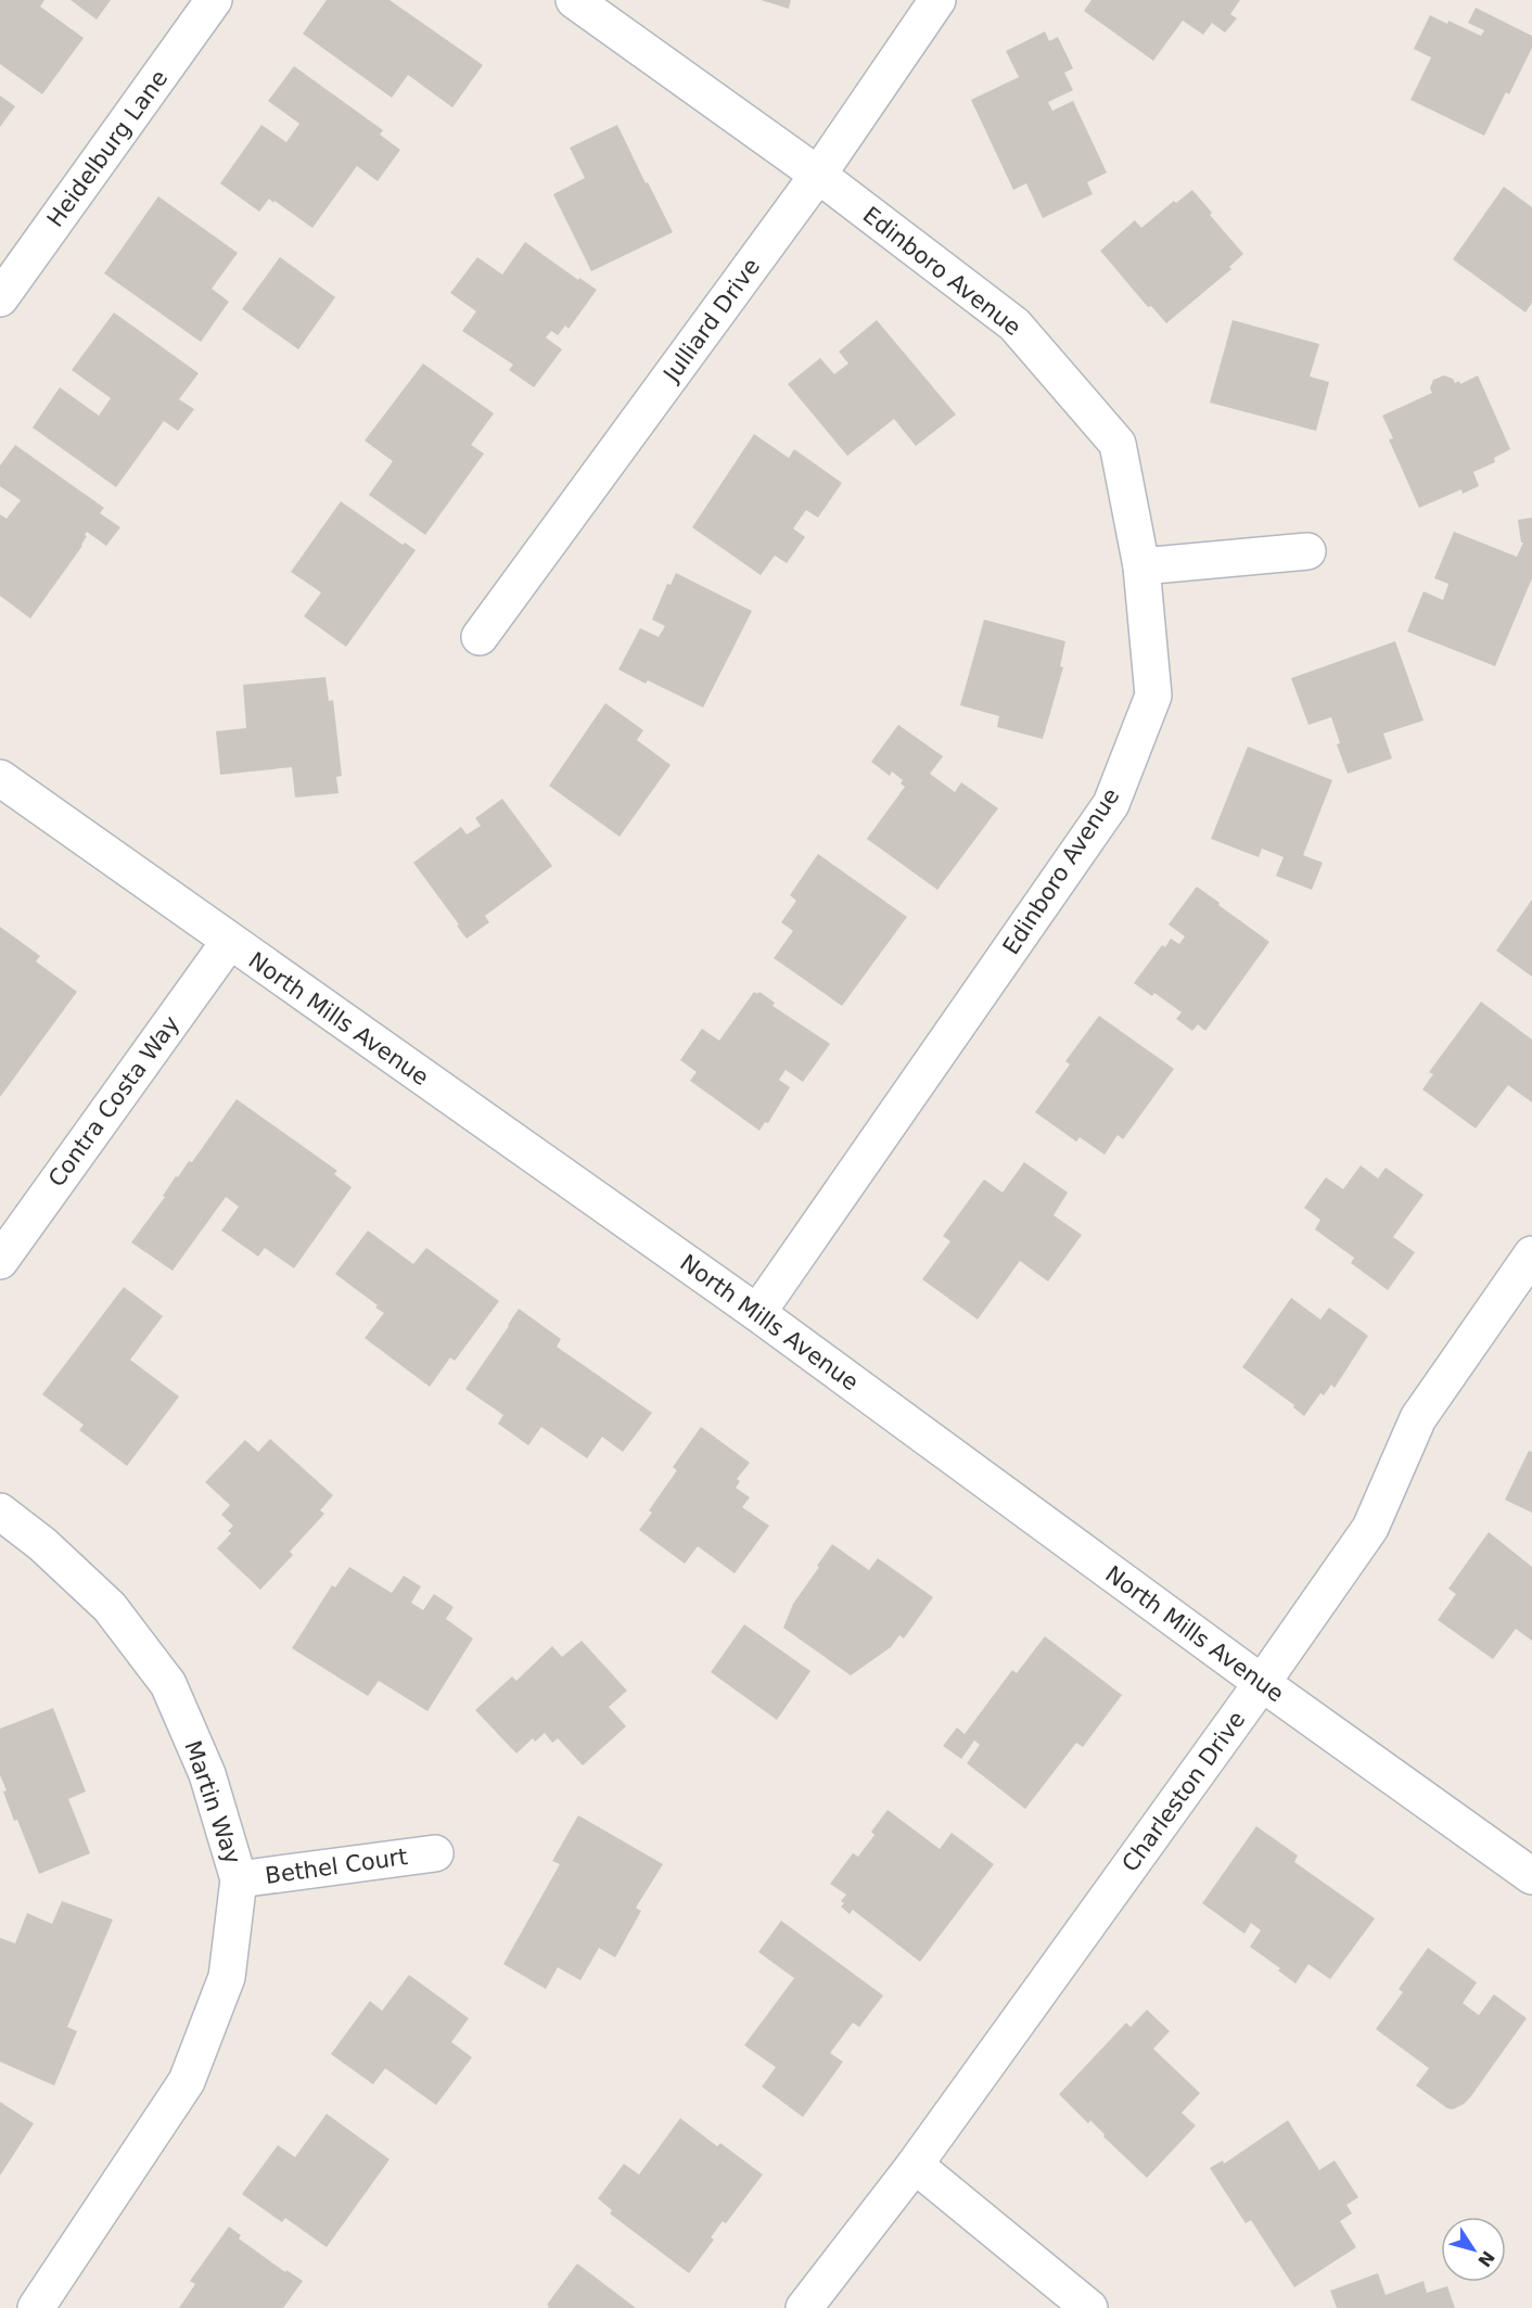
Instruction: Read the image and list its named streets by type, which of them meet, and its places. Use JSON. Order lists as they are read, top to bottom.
{
  "streets": {
    "street": [
      "Heidelburg Lane",
      "Edinboro Avenue",
      "Julliard Drive",
      "North Mills Avenue",
      "Contra Costa Way",
      "Charleston Drive",
      "Martin Way",
      "Bethel Court"
    ]
  },
  "crossings": [
    ["Edinboro Avenue", "Julliard Drive"],
    ["Edinboro Avenue", "North Mills Avenue"],
    ["North Mills Avenue", "Contra Costa Way"],
    ["North Mills Avenue", "Charleston Drive"],
    ["Martin Way", "Bethel Court"]
  ],
  "north": "bottom right"
}
